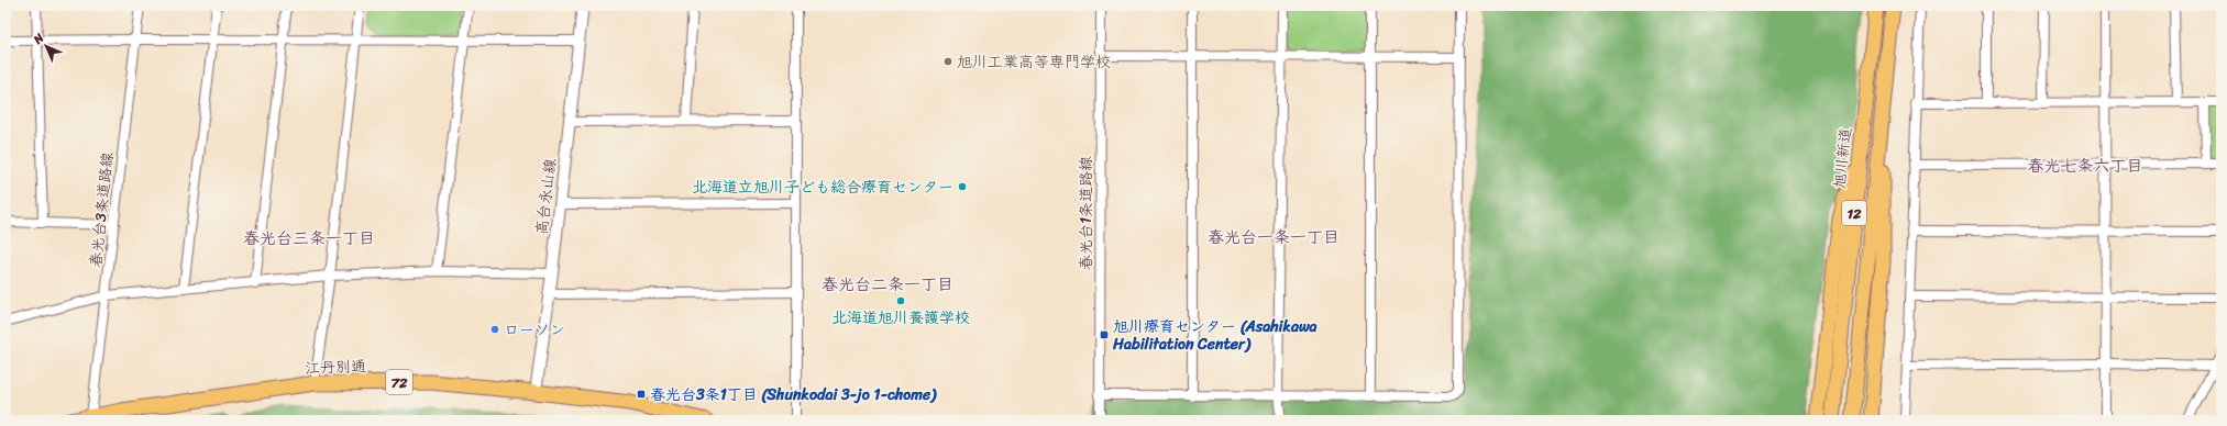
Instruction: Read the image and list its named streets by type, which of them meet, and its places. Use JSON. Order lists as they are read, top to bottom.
{
  "streets": {
    "main road": [
      "旭川新道",
      "12",
      "江丹別通",
      "72"
    ],
    "street": ["高台永山線", "春光台3条道路線", "春光台1条道路線"]
  },
  "crossings": [
    ["旭川新道", "12"],
    ["高台永山線", "江丹別通"],
    ["春光台3条道路線", "江丹別通"]
  ],
  "districts": [
    "春光七条六丁目",
    "春光台一条一丁目",
    "春光台三条一丁目",
    "春光台二条一丁目"
  ],
  "places": {
    "other": [
      "旭川工業高等専門学校",
      "北海道立旭川子ども総合療育センター",
      "北海道旭川養護学校",
      "ローソン"
    ],
    "transit": ["旭川療育センター (Asahikawa Habilitation Center)", "春光台3条1丁目 (Shunkodai 3-jo 1-chome)"]
  },
  "north": "top left"
}
